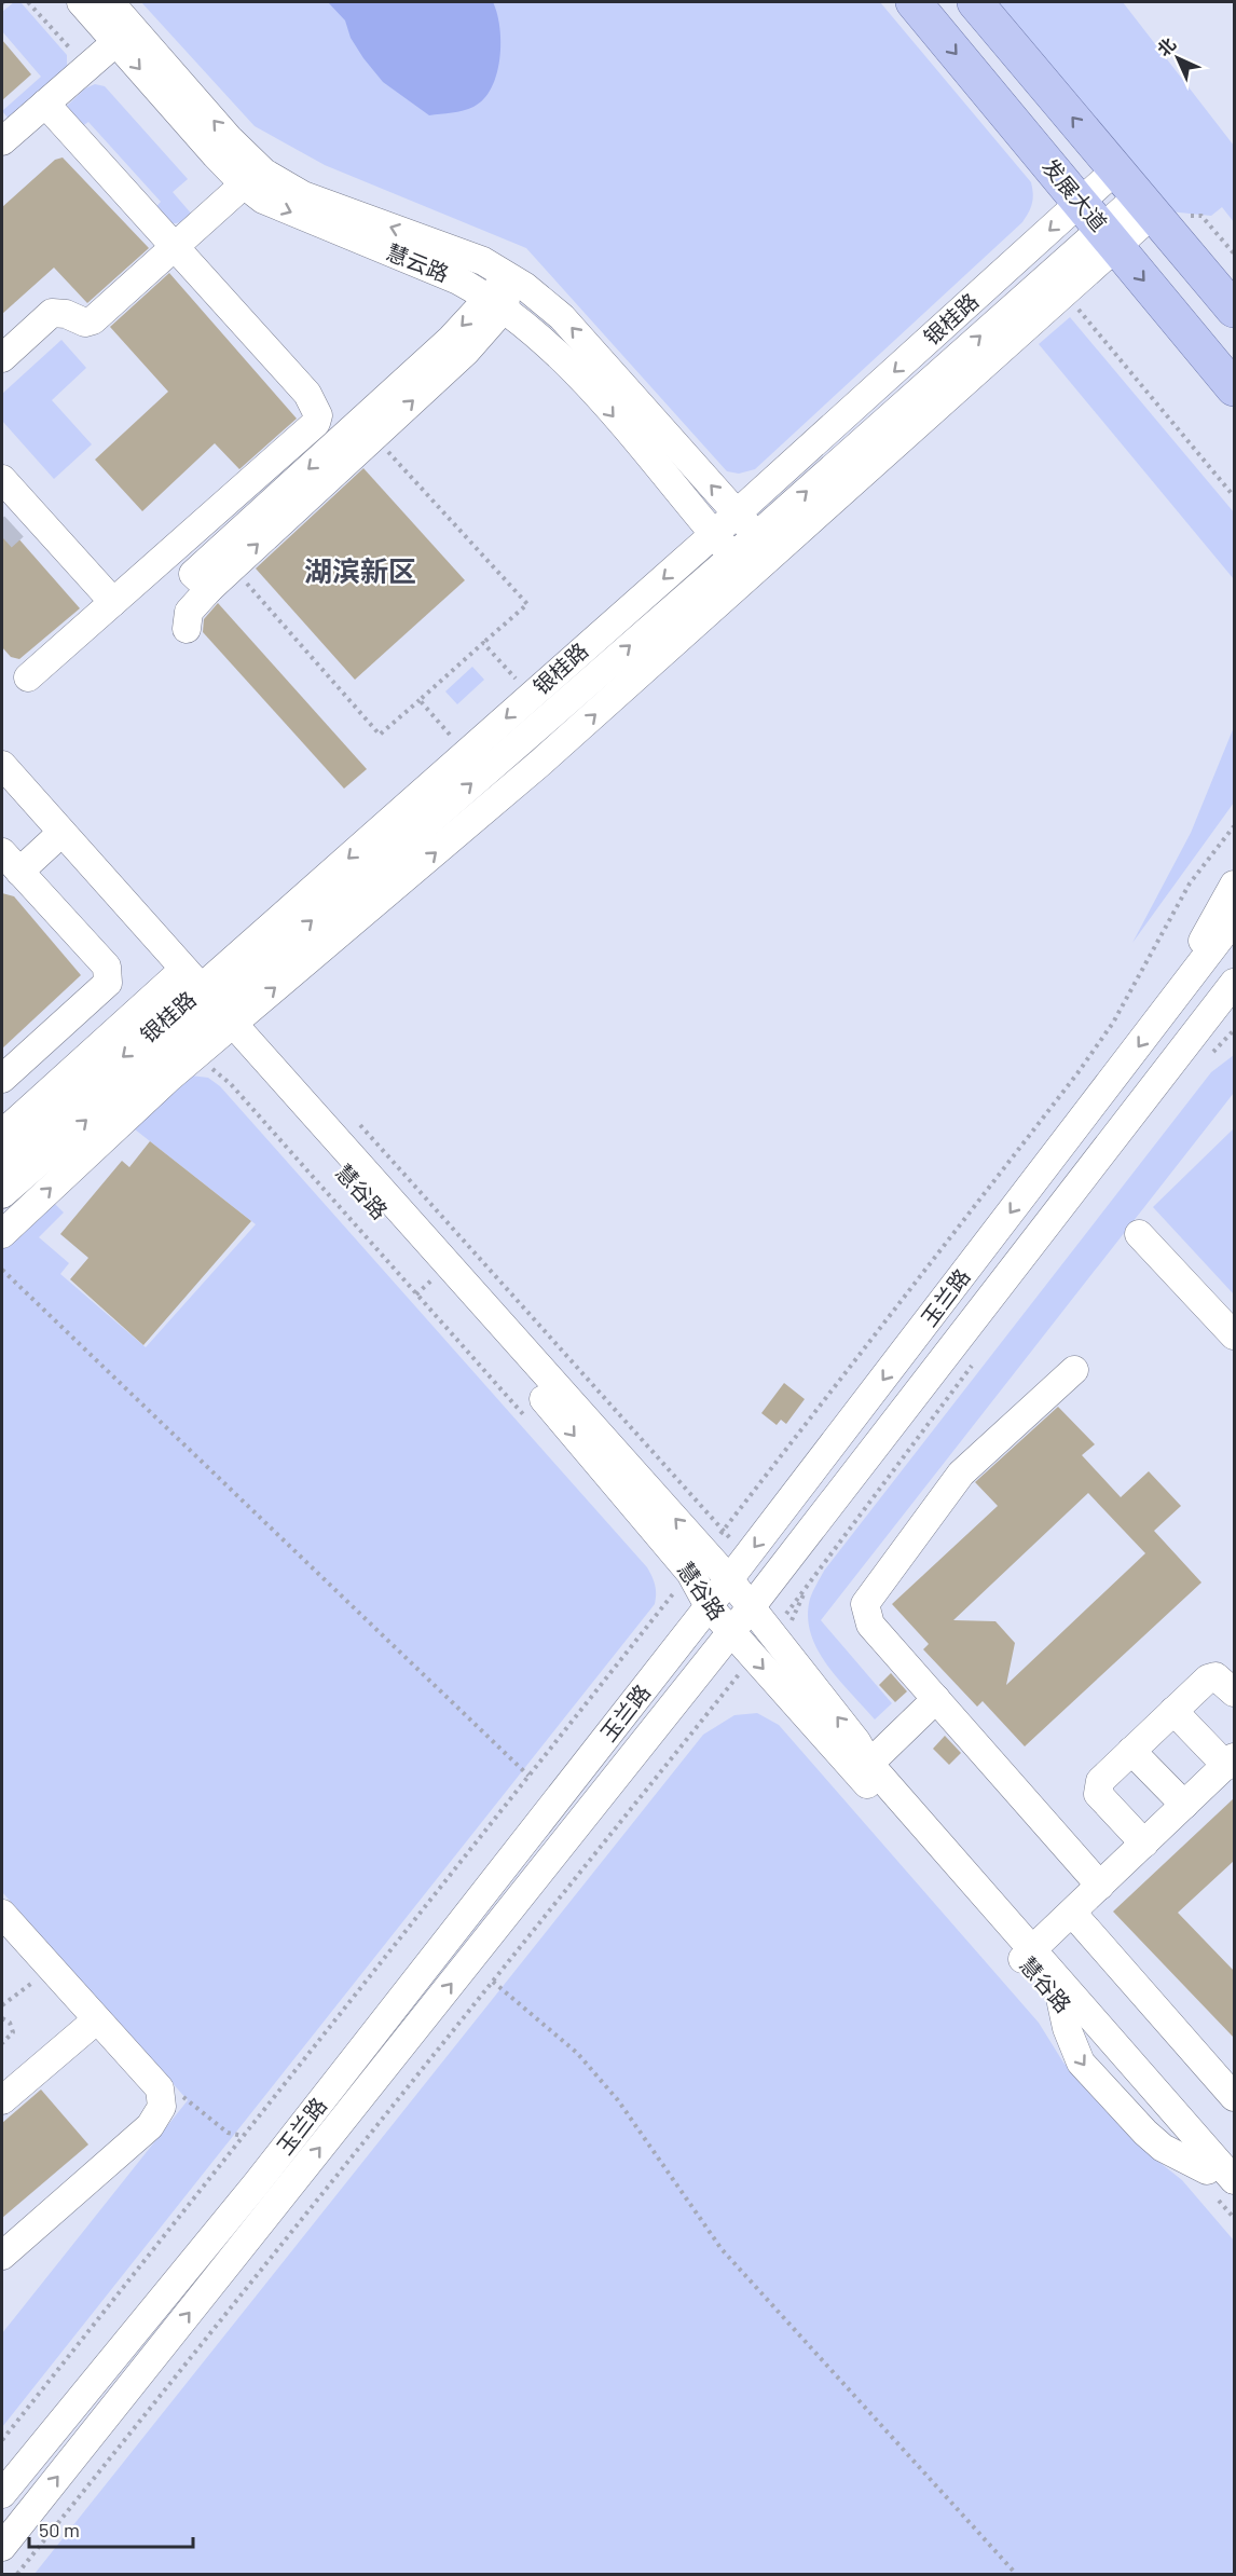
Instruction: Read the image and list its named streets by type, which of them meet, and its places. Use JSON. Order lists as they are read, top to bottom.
{
  "streets": {
    "main road": ["发展大道"],
    "street": [
      "慧云路",
      "银桂路",
      "慧谷路",
      "玉兰路"
    ]
  },
  "crossings": [
    ["发展大道", "银桂路"],
    ["慧云路", "银桂路"],
    ["银桂路", "慧谷路"],
    ["慧谷路", "玉兰路"]
  ],
  "districts": ["湖滨新区"],
  "scale_bar": "50 m",
  "north": "top left"
}
